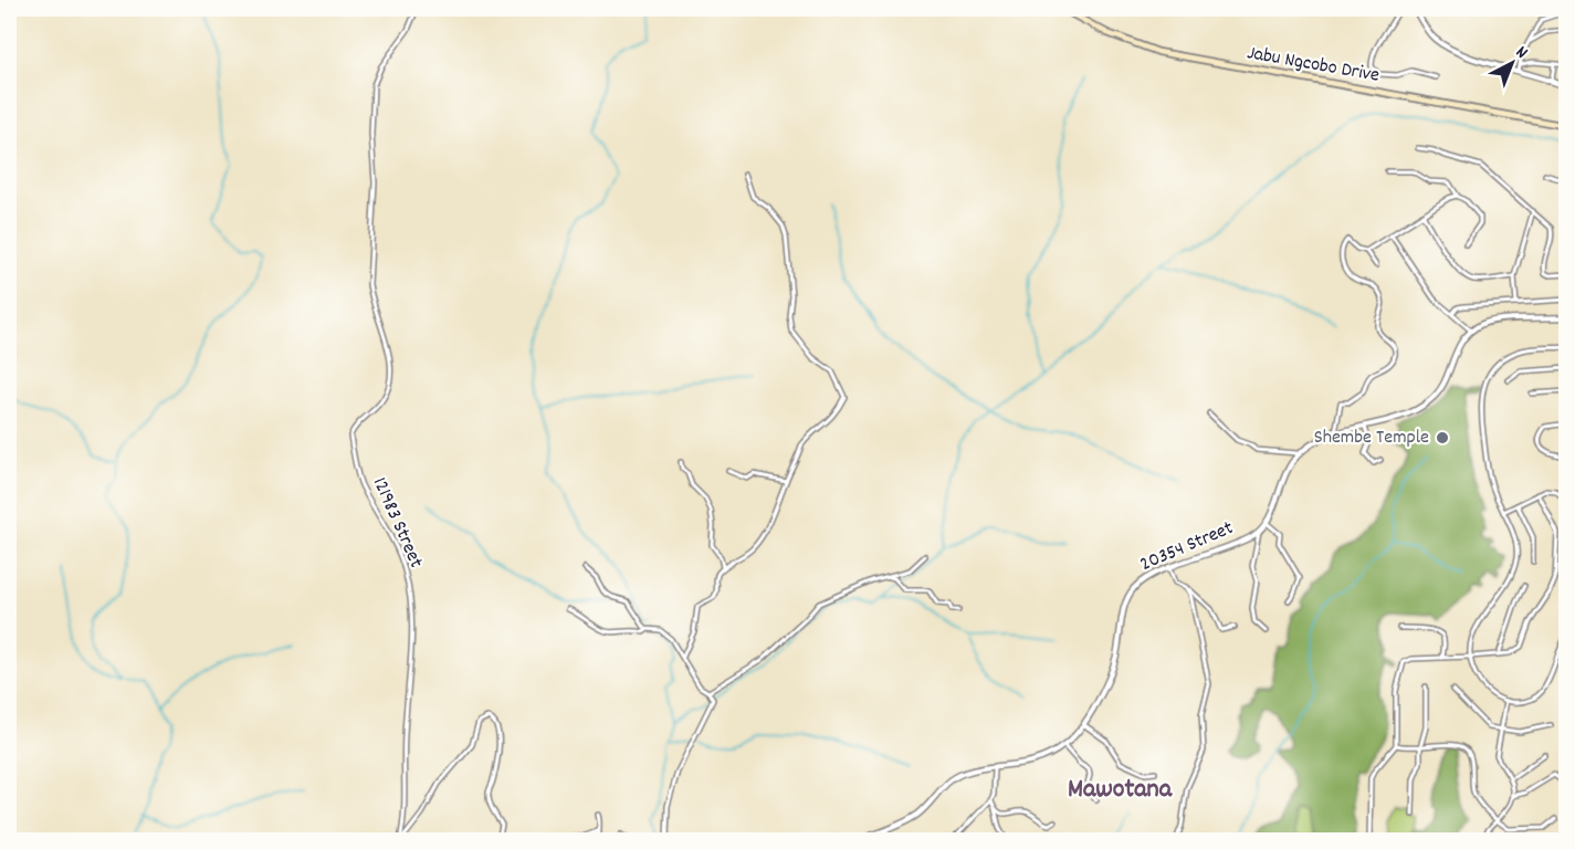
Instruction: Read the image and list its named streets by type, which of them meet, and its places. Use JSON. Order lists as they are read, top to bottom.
{
  "streets": {
    "main road": ["Jabu Ngcobo Drive"],
    "street": ["121983 Street", "20354 Street"]
  },
  "districts": ["Mawotana"],
  "places": ["Shembe Temple"],
  "north": "top right"
}
